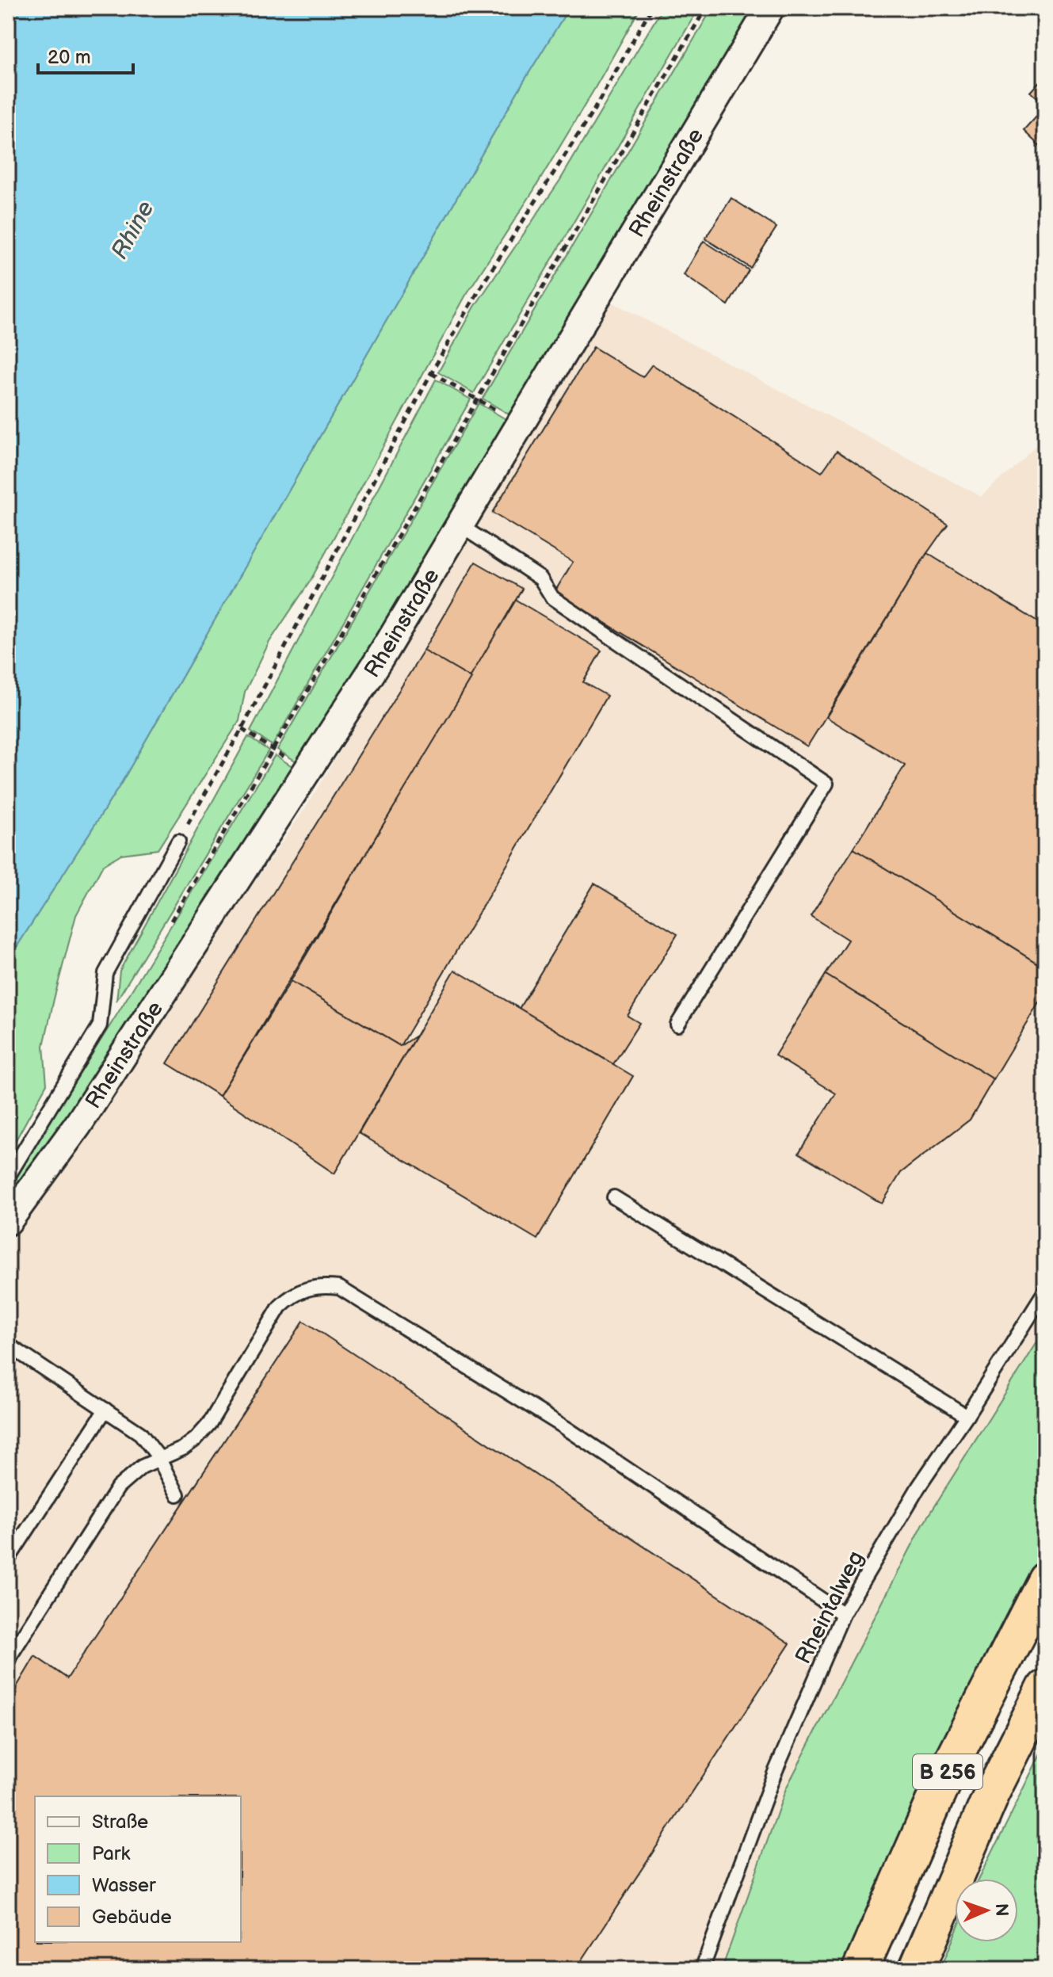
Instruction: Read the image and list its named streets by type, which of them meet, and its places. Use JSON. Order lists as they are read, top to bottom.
{
  "streets": {
    "highway": ["B 256"],
    "street": ["Rheinstraße"],
    "lane": ["Rheintalweg"]
  },
  "water": ["Rhine"],
  "legend": [
    "Straße",
    "Park",
    "Wasser",
    "Gebäude"
  ],
  "scale_bar": "20 m",
  "north": "right"
}
